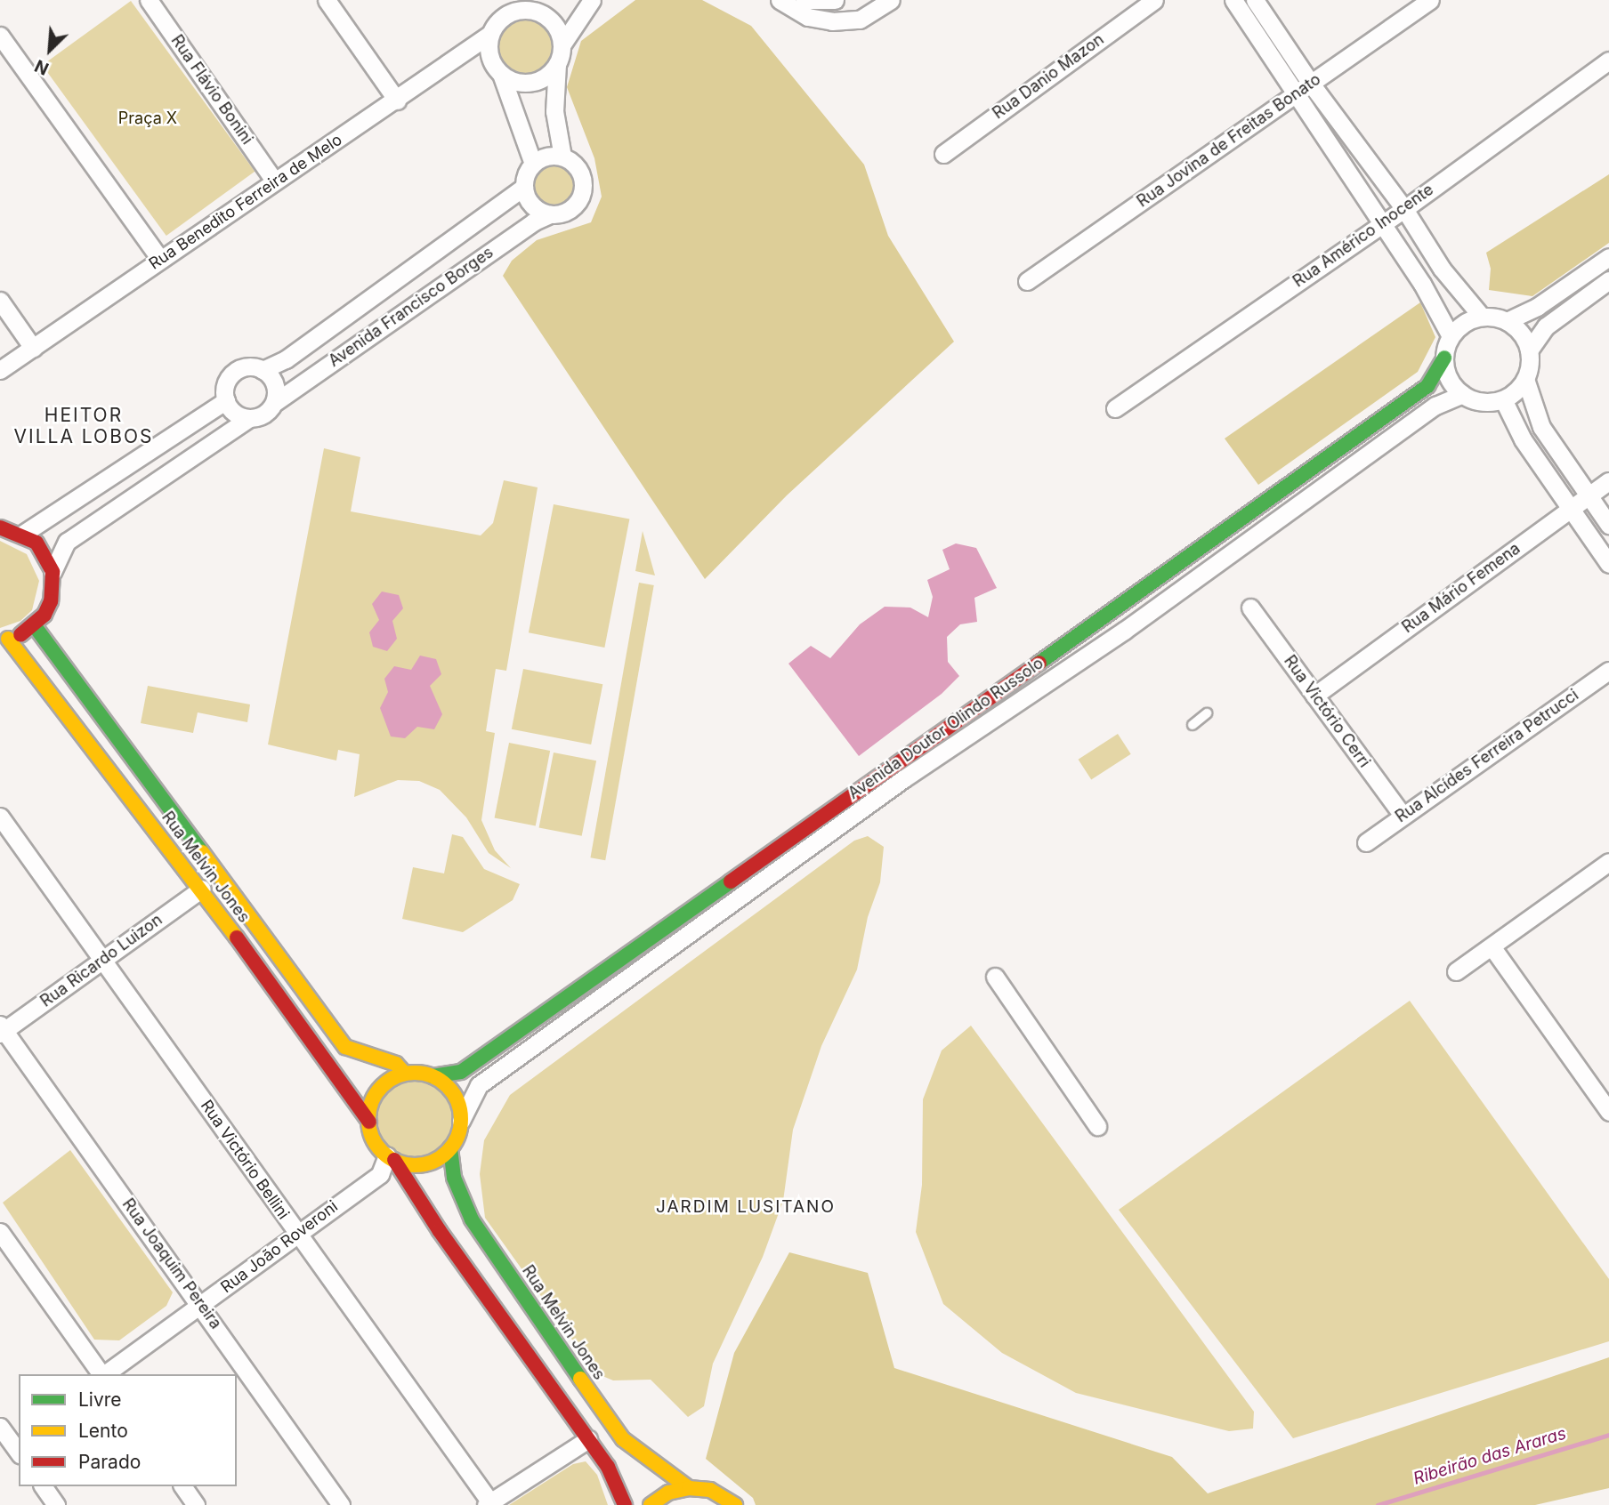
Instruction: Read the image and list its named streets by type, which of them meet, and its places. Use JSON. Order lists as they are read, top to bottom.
{
  "streets": {
    "street": [
      "Rua Danio Mazon",
      "Rua Flávio Bonini",
      "Rua Jovina de Freitas Bonato",
      "Rua Benedito Ferreira de Melo",
      "Rua Américo Inocente",
      "Avenida Francisco Borges",
      "Rua Mário Femena",
      "Rua Victório Cerri",
      "Avenida Doutor Olindo Russolo",
      "Rua Alcídes Ferreira Petrucci",
      "Rua Melvin Jones",
      "Rua Ricardo Luizon",
      "Rua Victório Bellini",
      "Rua João Roveroni",
      "Rua Joaquim Pereira"
    ]
  },
  "crossings": [
    ["Rua Flávio Bonini", "Rua Benedito Ferreira de Melo"],
    ["Rua Mário Femena", "Rua Victório Cerri"],
    ["Rua Victório Cerri", "Rua Alcídes Ferreira Petrucci"],
    ["Avenida Doutor Olindo Russolo", "Rua Melvin Jones"],
    ["Avenida Doutor Olindo Russolo", "Rua João Roveroni"],
    ["Rua Melvin Jones", "Rua Ricardo Luizon"],
    ["Rua Melvin Jones", "Rua João Roveroni"],
    ["Rua Ricardo Luizon", "Rua Victório Bellini"],
    ["Rua Ricardo Luizon", "Rua Joaquim Pereira"],
    ["Rua Victório Bellini", "Rua João Roveroni"],
    ["Rua João Roveroni", "Rua Joaquim Pereira"]
  ],
  "districts": ["HEITOR VILLA LOBOS", "JARDIM LUSITANO"],
  "water": ["Ribeirão das Araras"],
  "parks": ["Praça X"],
  "legend": ["Livre", "Lento", "Parado"],
  "north": "bottom left"
}
